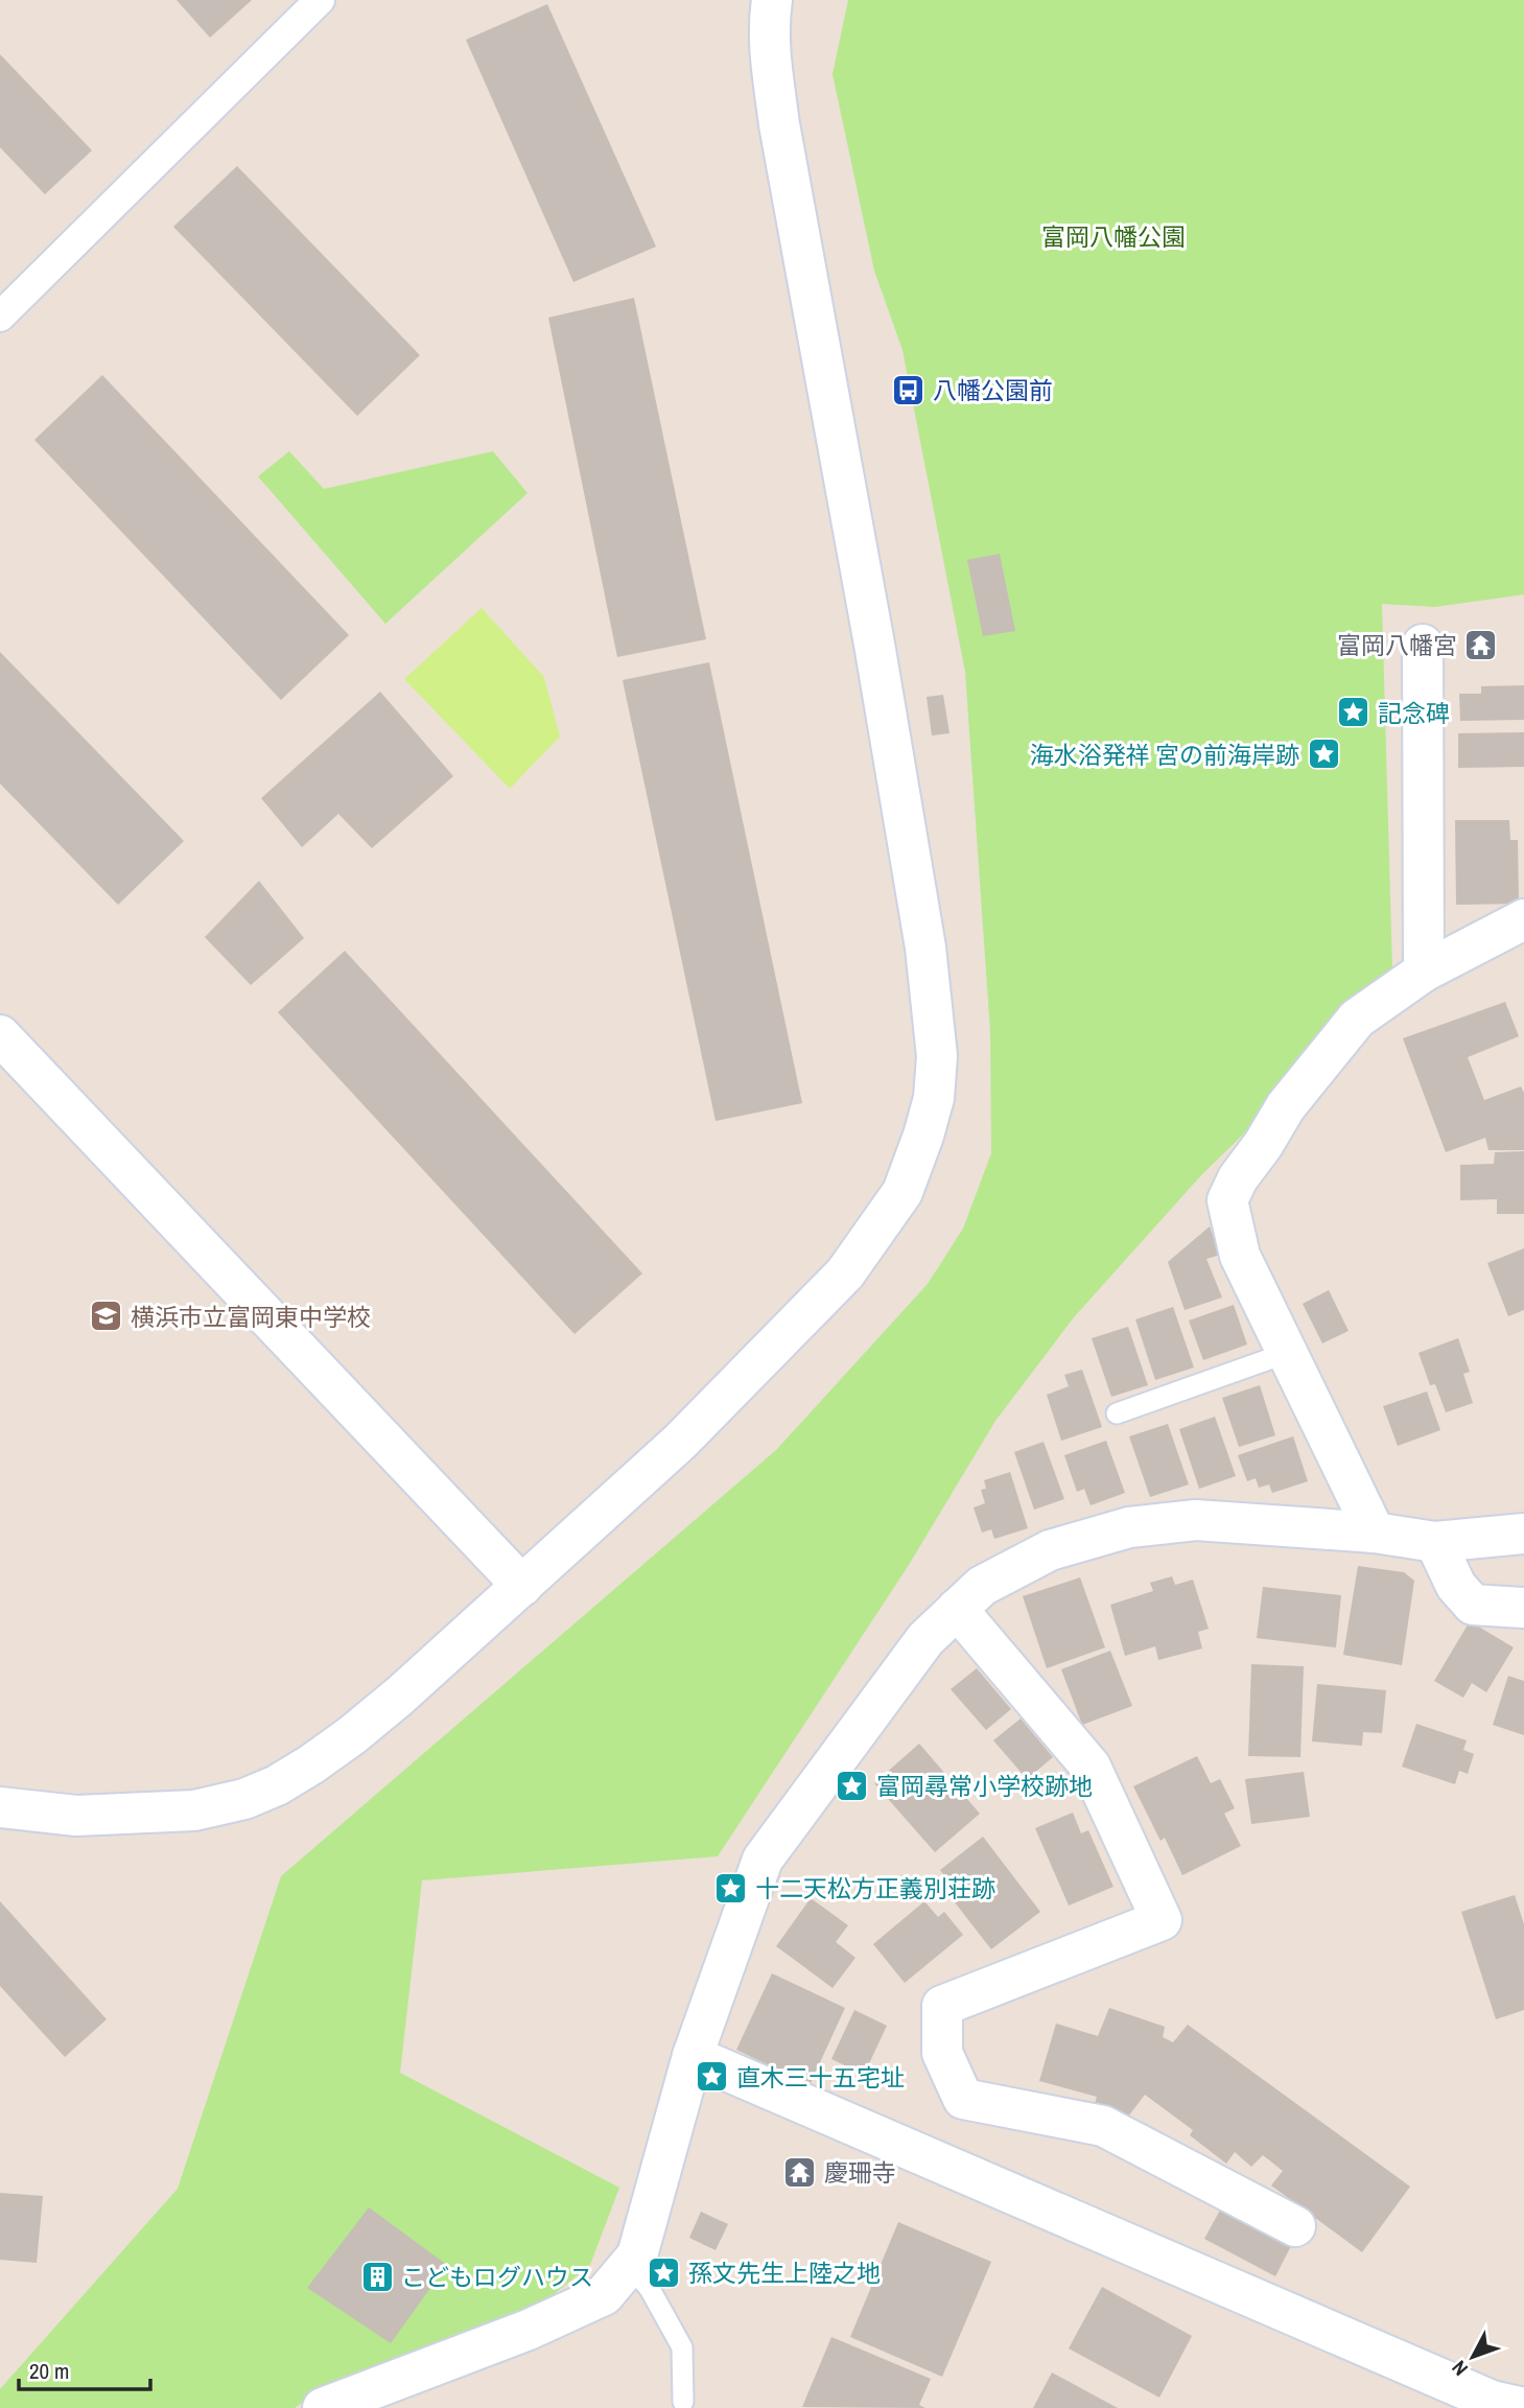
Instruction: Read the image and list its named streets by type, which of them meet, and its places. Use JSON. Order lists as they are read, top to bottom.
{
  "parks": ["富岡八幡公園"],
  "places": {
    "bus stop": ["八幡公園前"],
    "temple": ["富岡八幡宮", "慶珊寺"],
    "place": [
      "記念碑",
      "海水浴発祥 宮の前海岸跡",
      "富岡尋常小学校跡地",
      "十二天松方正義別荘跡",
      "直木三十五宅址",
      "孫文先生上陸之地"
    ],
    "school or university": ["横浜市立富岡東中学校"],
    "building": ["こどもログハウス"]
  },
  "scale_bar": "20 m",
  "north": "bottom left"
}
